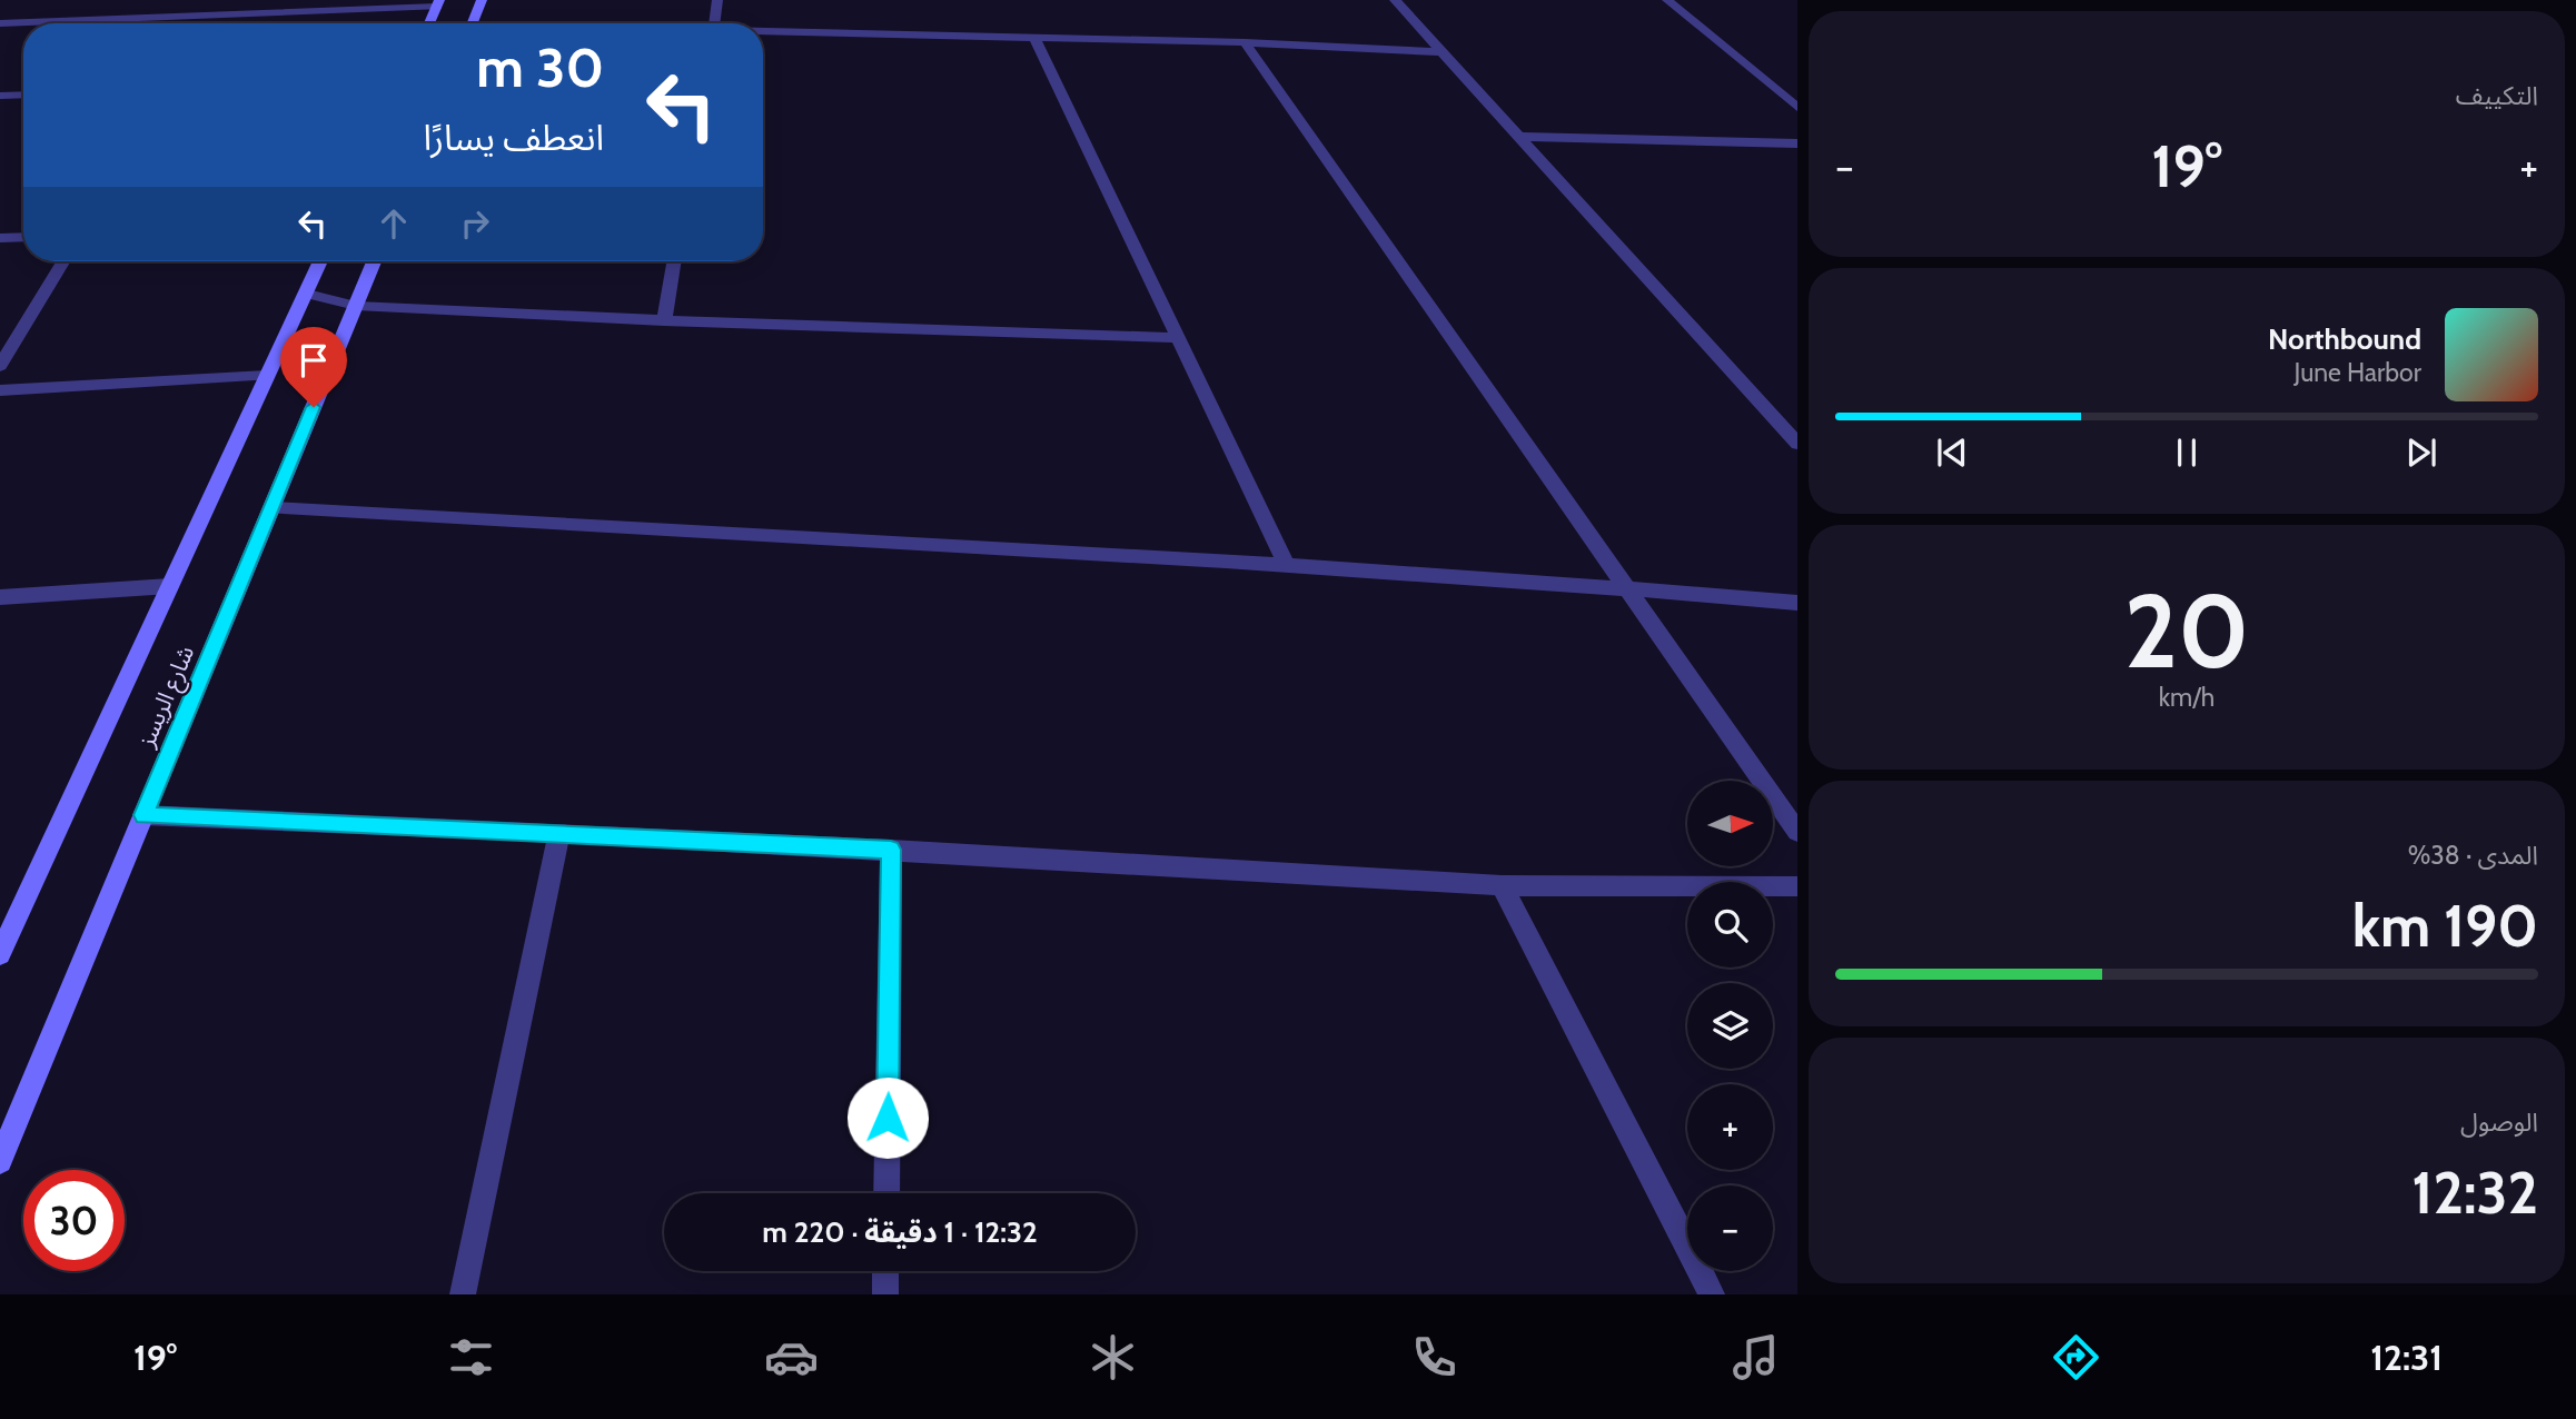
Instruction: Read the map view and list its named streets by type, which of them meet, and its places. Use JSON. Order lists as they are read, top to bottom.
{
  "streets": {
    "street": ["شارع الريسز"]
  },
  "north": "right",
  "page": {
    "tile": [
      "التكييف",
      ["20", "km/h"],
      ["المدى · 38%", "190 km"],
      ["الوصول", "12:32"]
    ],
    "turn": ["30 m", "انعطف يسارًا"],
    "heat": ["−", "19°", "+"],
    "song": ["Northbound", "June Harbor"],
    "map_buttons": ["+", "−"],
    "limit": "30",
    "trip": "12:32 · 1 دقيقة · 220 m",
    "tabs": ["12:31", "19°"]
  }
}
